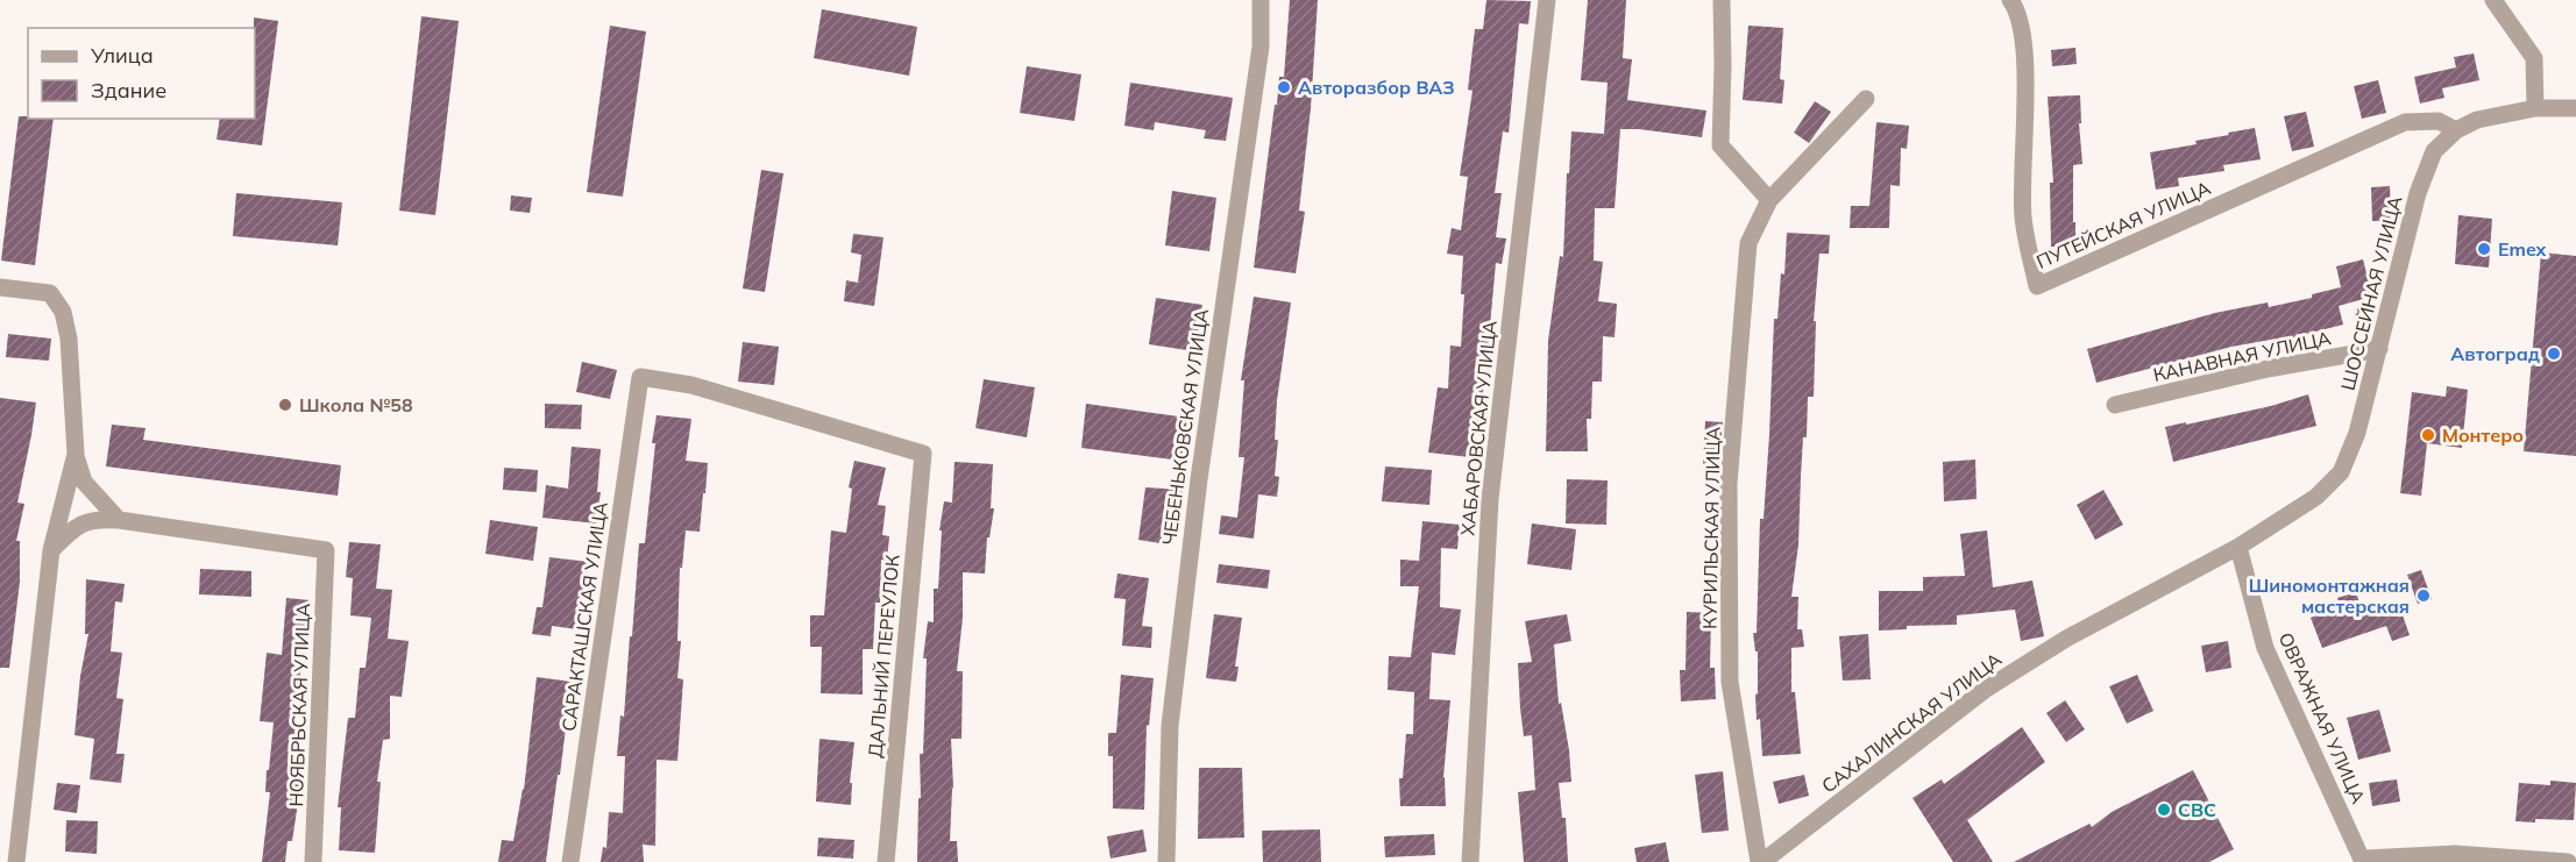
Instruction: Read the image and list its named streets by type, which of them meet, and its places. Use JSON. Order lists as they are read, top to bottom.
{
  "streets": {
    "street": [
      "ПУТЕЙСКАЯ УЛИЦА",
      "ШОССЕЙНАЯ УЛИЦА",
      "КАНАВНАЯ УЛИЦА",
      "ЧЕБЕНЬКОВСКАЯ УЛИЦА",
      "ХАБАРОВСКАЯ УЛИЦА",
      "КУРИЛЬСКАЯ УЛИЦА",
      "САРАКТАШСКАЯ УЛИЦА",
      "ДАЛЬНИЙ ПЕРЕУЛОК",
      "НОЯБРЬСКАЯ УЛИЦА",
      "ОВРАЖНАЯ УЛИЦА",
      "САХАЛИНСКАЯ УЛИЦА"
    ]
  },
  "crossings": [
    ["ПУТЕЙСКАЯ УЛИЦА", "ШОССЕЙНАЯ УЛИЦА"],
    ["ШОССЕЙНАЯ УЛИЦА", "КАНАВНАЯ УЛИЦА"],
    ["ШОССЕЙНАЯ УЛИЦА", "ОВРАЖНАЯ УЛИЦА"],
    ["ШОССЕЙНАЯ УЛИЦА", "САХАЛИНСКАЯ УЛИЦА"],
    ["КУРИЛЬСКАЯ УЛИЦА", "САХАЛИНСКАЯ УЛИЦА"],
    ["САРАКТАШСКАЯ УЛИЦА", "ДАЛЬНИЙ ПЕРЕУЛОК"],
    ["ОВРАЖНАЯ УЛИЦА", "САХАЛИНСКАЯ УЛИЦА"]
  ],
  "places": [
    "Авторазбор ВАЗ",
    "Emex",
    "Автоград",
    "Школа №58",
    "Монтеро",
    "Шиномонтажная мастерская",
    "СВС"
  ],
  "legend": ["Улица", "Здание"]
}
